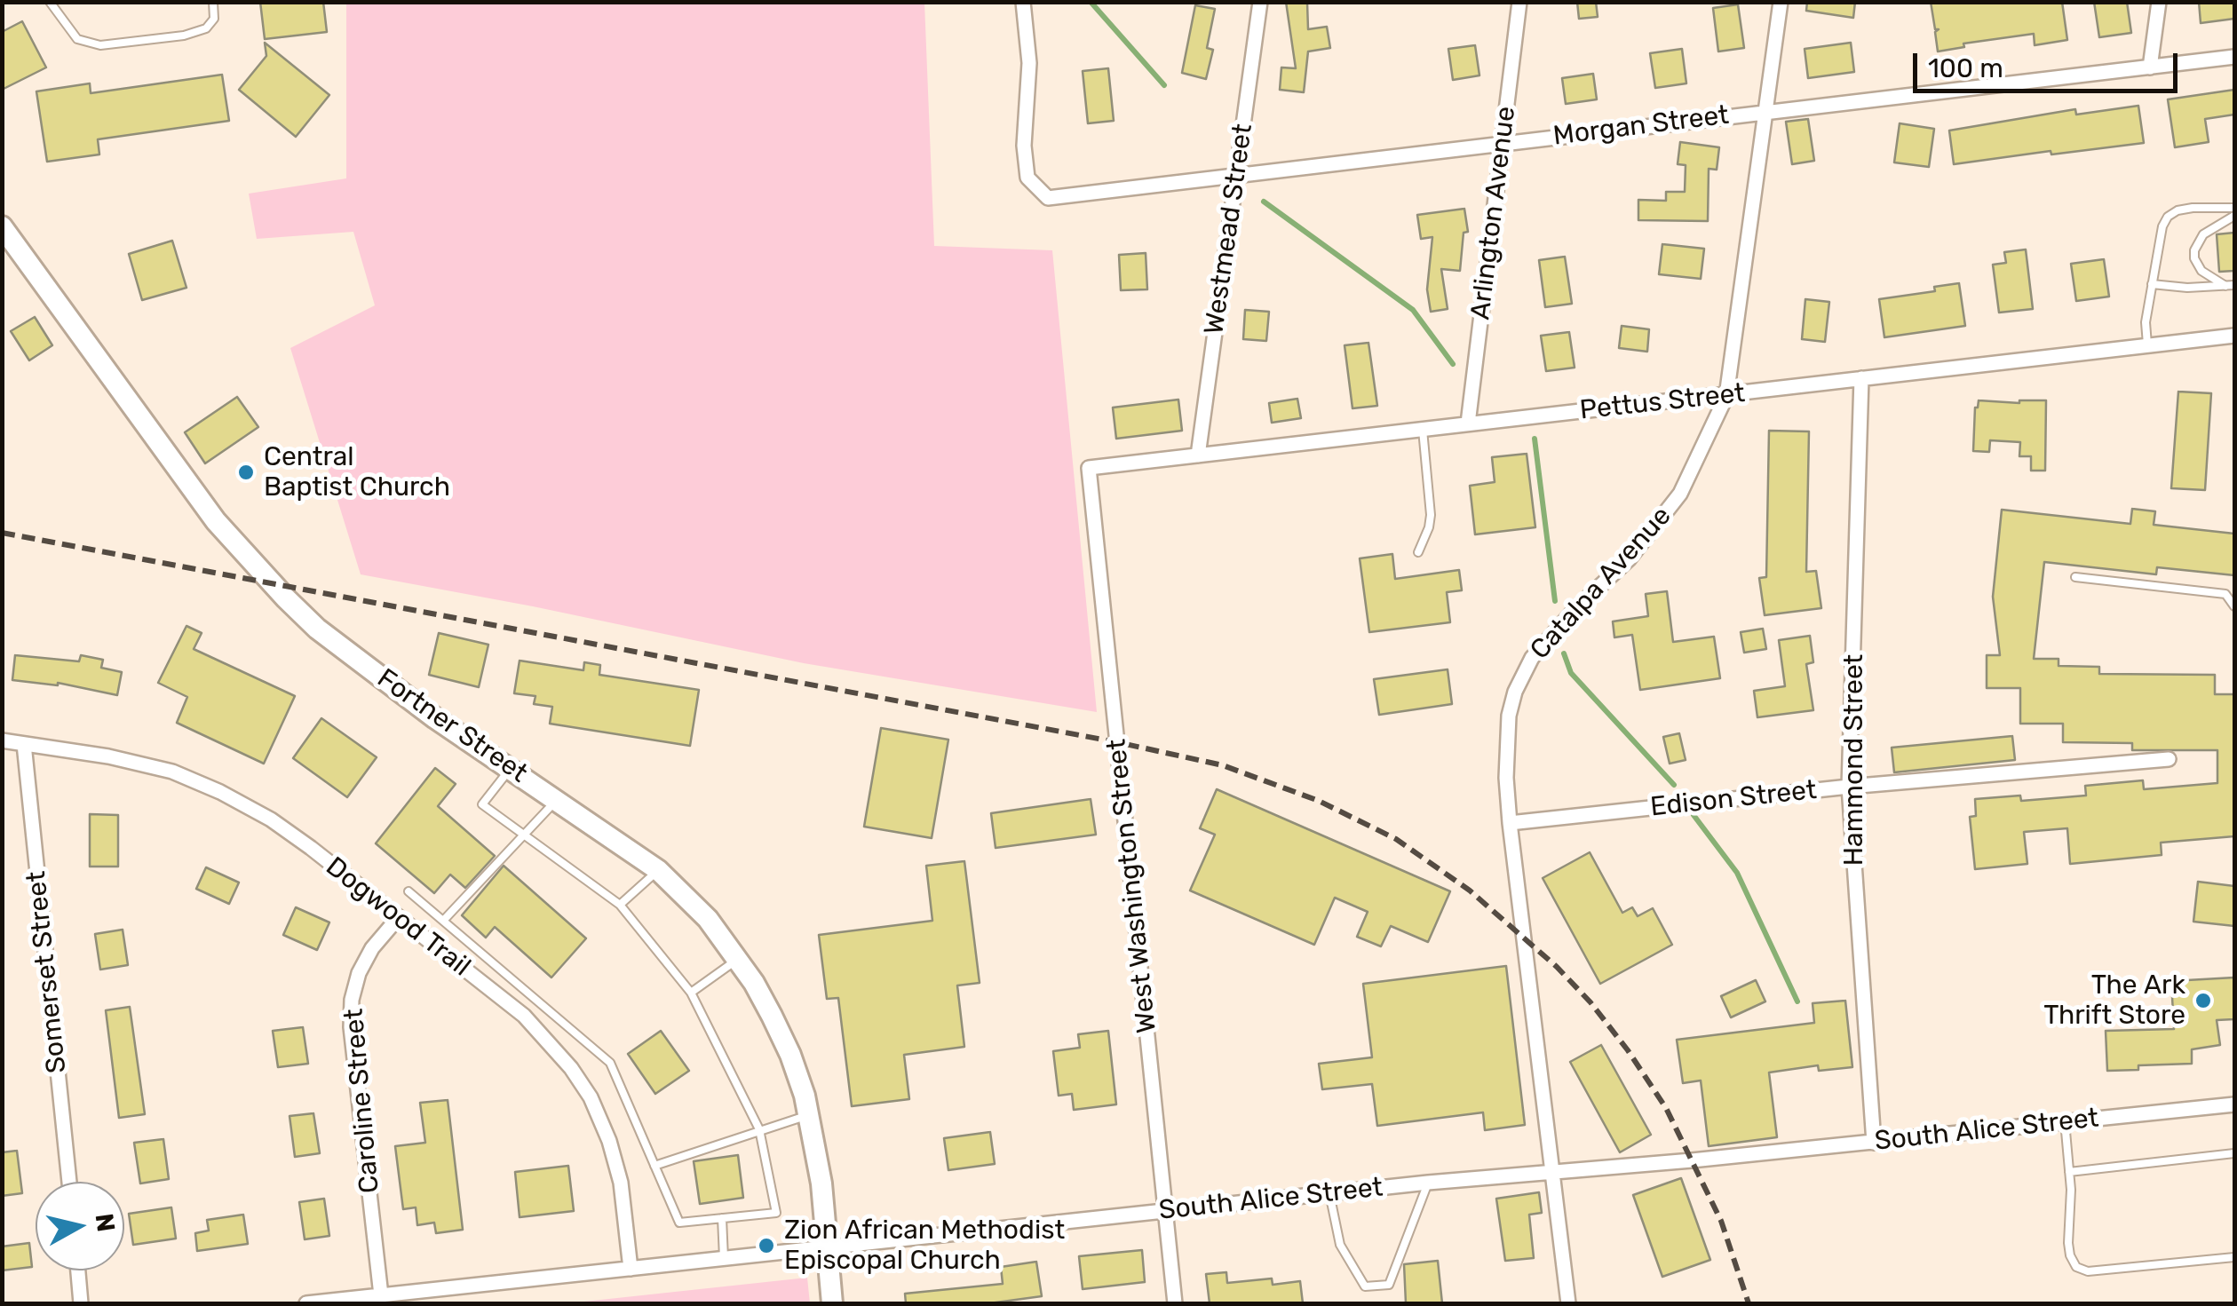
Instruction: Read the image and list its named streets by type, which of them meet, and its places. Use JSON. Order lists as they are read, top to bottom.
{
  "streets": {
    "street": [
      "Morgan Street",
      "Arlington Avenue",
      "Westmead Street",
      "Pettus Street",
      "Catalpa Avenue",
      "Fortner Street",
      "Hammond Street",
      "Edison Street",
      "West Washington Street",
      "Dogwood Trail",
      "Somerset Street",
      "Caroline Street",
      "South Alice Street"
    ]
  },
  "crossings": [
    ["Morgan Street", "Arlington Avenue"],
    ["Morgan Street", "Westmead Street"],
    ["Morgan Street", "Catalpa Avenue"],
    ["Arlington Avenue", "Pettus Street"],
    ["Westmead Street", "Pettus Street"],
    ["Pettus Street", "Catalpa Avenue"],
    ["Pettus Street", "Hammond Street"],
    ["Pettus Street", "West Washington Street"],
    ["Catalpa Avenue", "Edison Street"],
    ["Catalpa Avenue", "South Alice Street"],
    ["Fortner Street", "South Alice Street"],
    ["Hammond Street", "Edison Street"],
    ["Hammond Street", "South Alice Street"],
    ["West Washington Street", "South Alice Street"],
    ["Dogwood Trail", "Somerset Street"],
    ["Dogwood Trail", "Caroline Street"],
    ["Dogwood Trail", "South Alice Street"],
    ["Caroline Street", "South Alice Street"]
  ],
  "places": ["Central Baptist Church", "The Ark Thrift Store", "Zion African Methodist Episcopal Church"],
  "scale_bar": "100 m",
  "north": "right"
}
